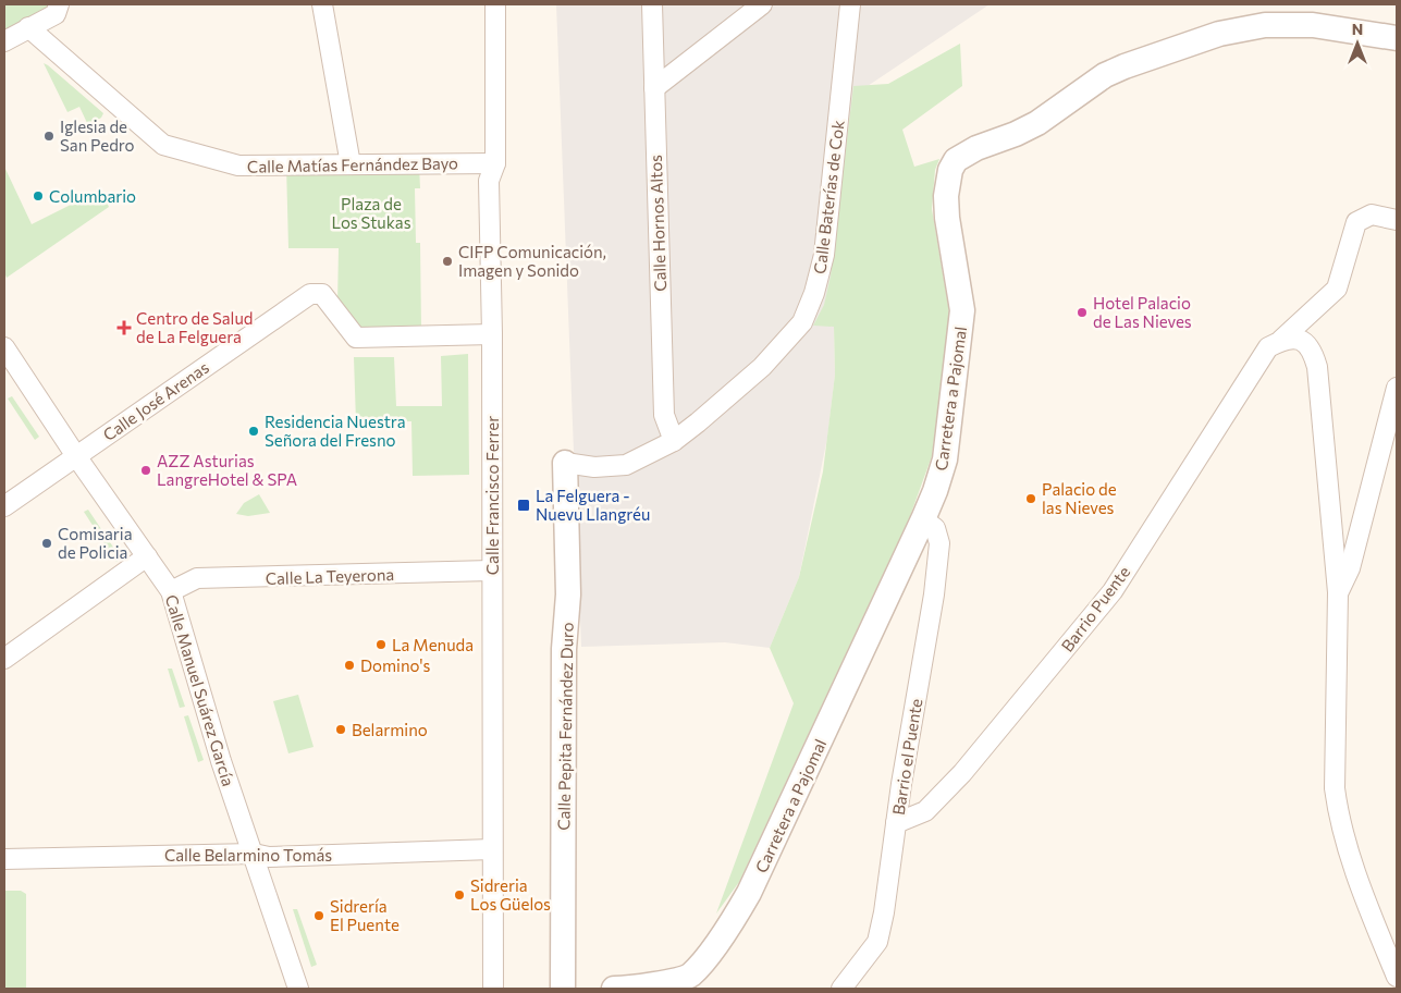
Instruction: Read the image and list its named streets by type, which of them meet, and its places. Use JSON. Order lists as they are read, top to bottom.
{
  "streets": {
    "street": [
      "Calle Matías Fernández Bayo",
      "Calle Baterías de Cok",
      "Calle Hornos Altos",
      "Carretera a Pajomal",
      "Calle José Arenas",
      "Calle Francisco Ferrer",
      "Calle La Teyerona",
      "Barrio Puente",
      "Calle Manuel Suárez García",
      "Calle Pepita Fernández Duro",
      "Barrio el Puente",
      "Calle Belarmino Tomás"
    ]
  },
  "crossings": [
    ["Calle Matías Fernández Bayo", "Calle Francisco Ferrer"],
    ["Calle Baterías de Cok", "Calle Hornos Altos"],
    ["Calle Baterías de Cok", "Calle Pepita Fernández Duro"],
    ["Carretera a Pajomal", "Barrio el Puente"],
    ["Calle José Arenas", "Calle Francisco Ferrer"],
    ["Calle José Arenas", "Calle Manuel Suárez García"],
    ["Calle Francisco Ferrer", "Calle La Teyerona"],
    ["Calle Francisco Ferrer", "Calle Belarmino Tomás"],
    ["Calle La Teyerona", "Calle Manuel Suárez García"],
    ["Barrio Puente", "Barrio el Puente"],
    ["Calle Manuel Suárez García", "Calle Belarmino Tomás"]
  ],
  "parks": ["Plaza de Los Stukas"],
  "places": {
    "other": [
      "Iglesia de San Pedro",
      "Columbario",
      "CIFP Comunicación, Imagen y Sonido",
      "Hotel Palacio de Las Nieves",
      "Residencia Nuestra Señora del Fresno",
      "AZZ Asturias LangreHotel & SPA",
      "Palacio de las Nieves",
      "Comisaria de Policia",
      "La Menuda",
      "Domino's",
      "Belarmino",
      "Sidreria Los Güelos",
      "Sidrería El Puente"
    ],
    "health": ["Centro de Salud de La Felguera"],
    "transit": ["La Felguera - Nuevu Llangréu"]
  },
  "north": "top"
}
